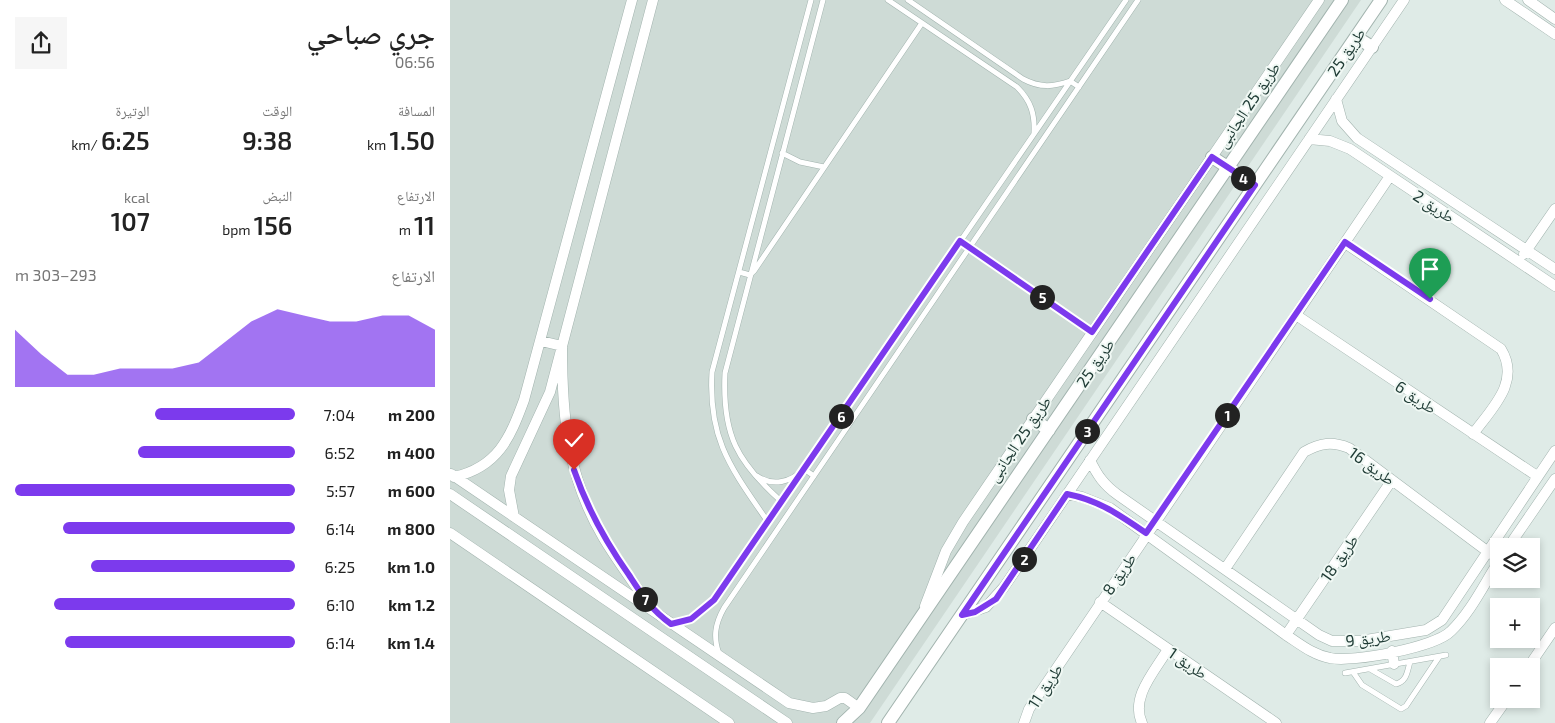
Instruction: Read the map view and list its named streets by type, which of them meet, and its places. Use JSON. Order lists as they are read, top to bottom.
{
  "streets": {
    "street": [
      "طريق 25",
      "طريق 25 الجانبى",
      "طريق 2",
      "طريق 6",
      "طريق 16",
      "طريق 18",
      "طريق 8",
      "طريق 9",
      "طريق 1",
      "طريق 11"
    ]
  },
  "crossings": [
    ["طريق 25", "طريق 25 الجانبى"],
    ["طريق 2", "طريق 8"],
    ["طريق 6", "طريق 8"],
    ["طريق 6", "طريق 9"],
    ["طريق 16", "طريق 18"],
    ["طريق 16", "طريق 9"],
    ["طريق 18", "طريق 9"],
    ["طريق 8", "طريق 9"],
    ["طريق 8", "طريق 1"],
    ["طريق 8", "طريق 11"]
  ],
  "page": {
    "heading": ["جري صباحي", "06:56"],
    "stats": [
      ["المسافة", "1.50 km"],
      ["الوقت", "9:38"],
      ["الوتيرة", "6:25 /km"],
      ["الارتفاع", "11 m"],
      ["النبض", "156 bpm"],
      ["kcal", "107"]
    ],
    "pins": [
      "4",
      "5",
      "1",
      "6",
      "3",
      "2",
      "7"
    ],
    "chart": ["الارتفاع", "293–303 m"],
    "list": [
      {
        "name": "200 m",
        "note": "7:04"
      },
      {
        "name": "400 m",
        "note": "6:52"
      },
      {
        "name": "600 m",
        "note": "5:57"
      },
      {
        "name": "800 m",
        "note": "6:14"
      },
      {
        "name": "1.0 km",
        "note": "6:25"
      },
      {
        "name": "1.2 km",
        "note": "6:10"
      },
      {
        "name": "1.4 km",
        "note": "6:14"
      }
    ],
    "map_buttons": ["+", "−"]
  }
}
